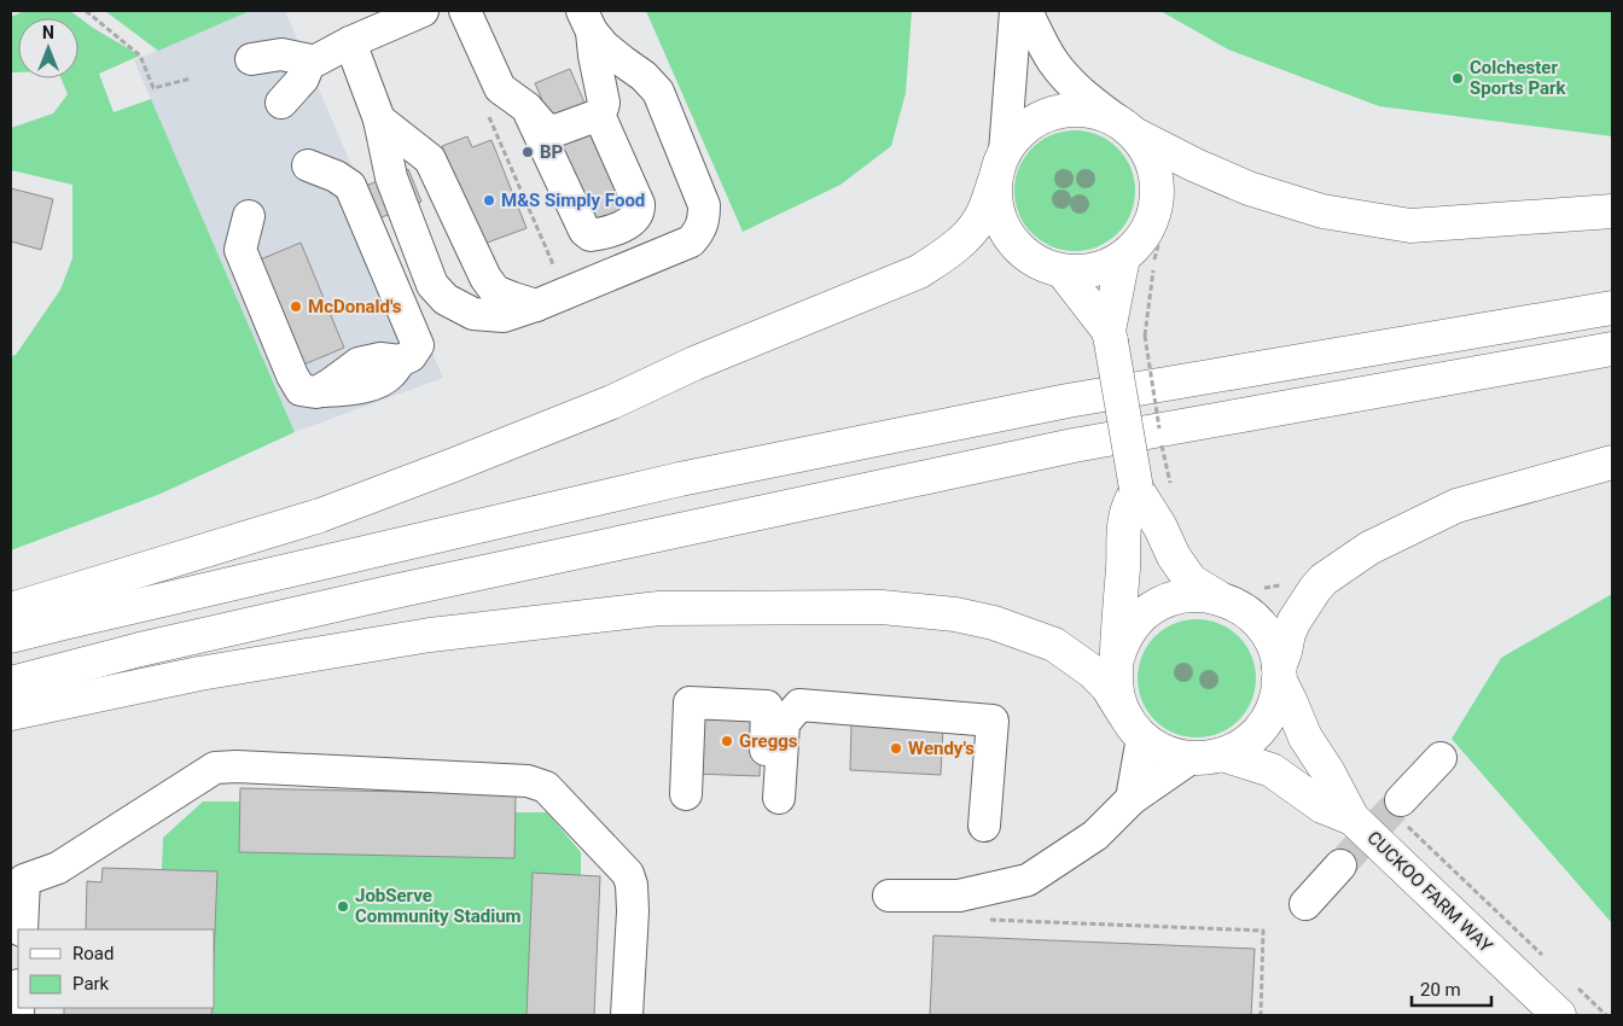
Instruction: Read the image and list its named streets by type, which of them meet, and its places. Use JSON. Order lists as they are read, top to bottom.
{
  "streets": {
    "main road": ["CUCKOO FARM WAY"]
  },
  "places": [
    "Colchester Sports Park",
    "BP",
    "M&S Simply Food",
    "McDonald's",
    "Greggs",
    "Wendy's",
    "JobServe Community Stadium"
  ],
  "legend": ["Road", "Park"],
  "scale_bar": "20 m",
  "north": "top"
}
